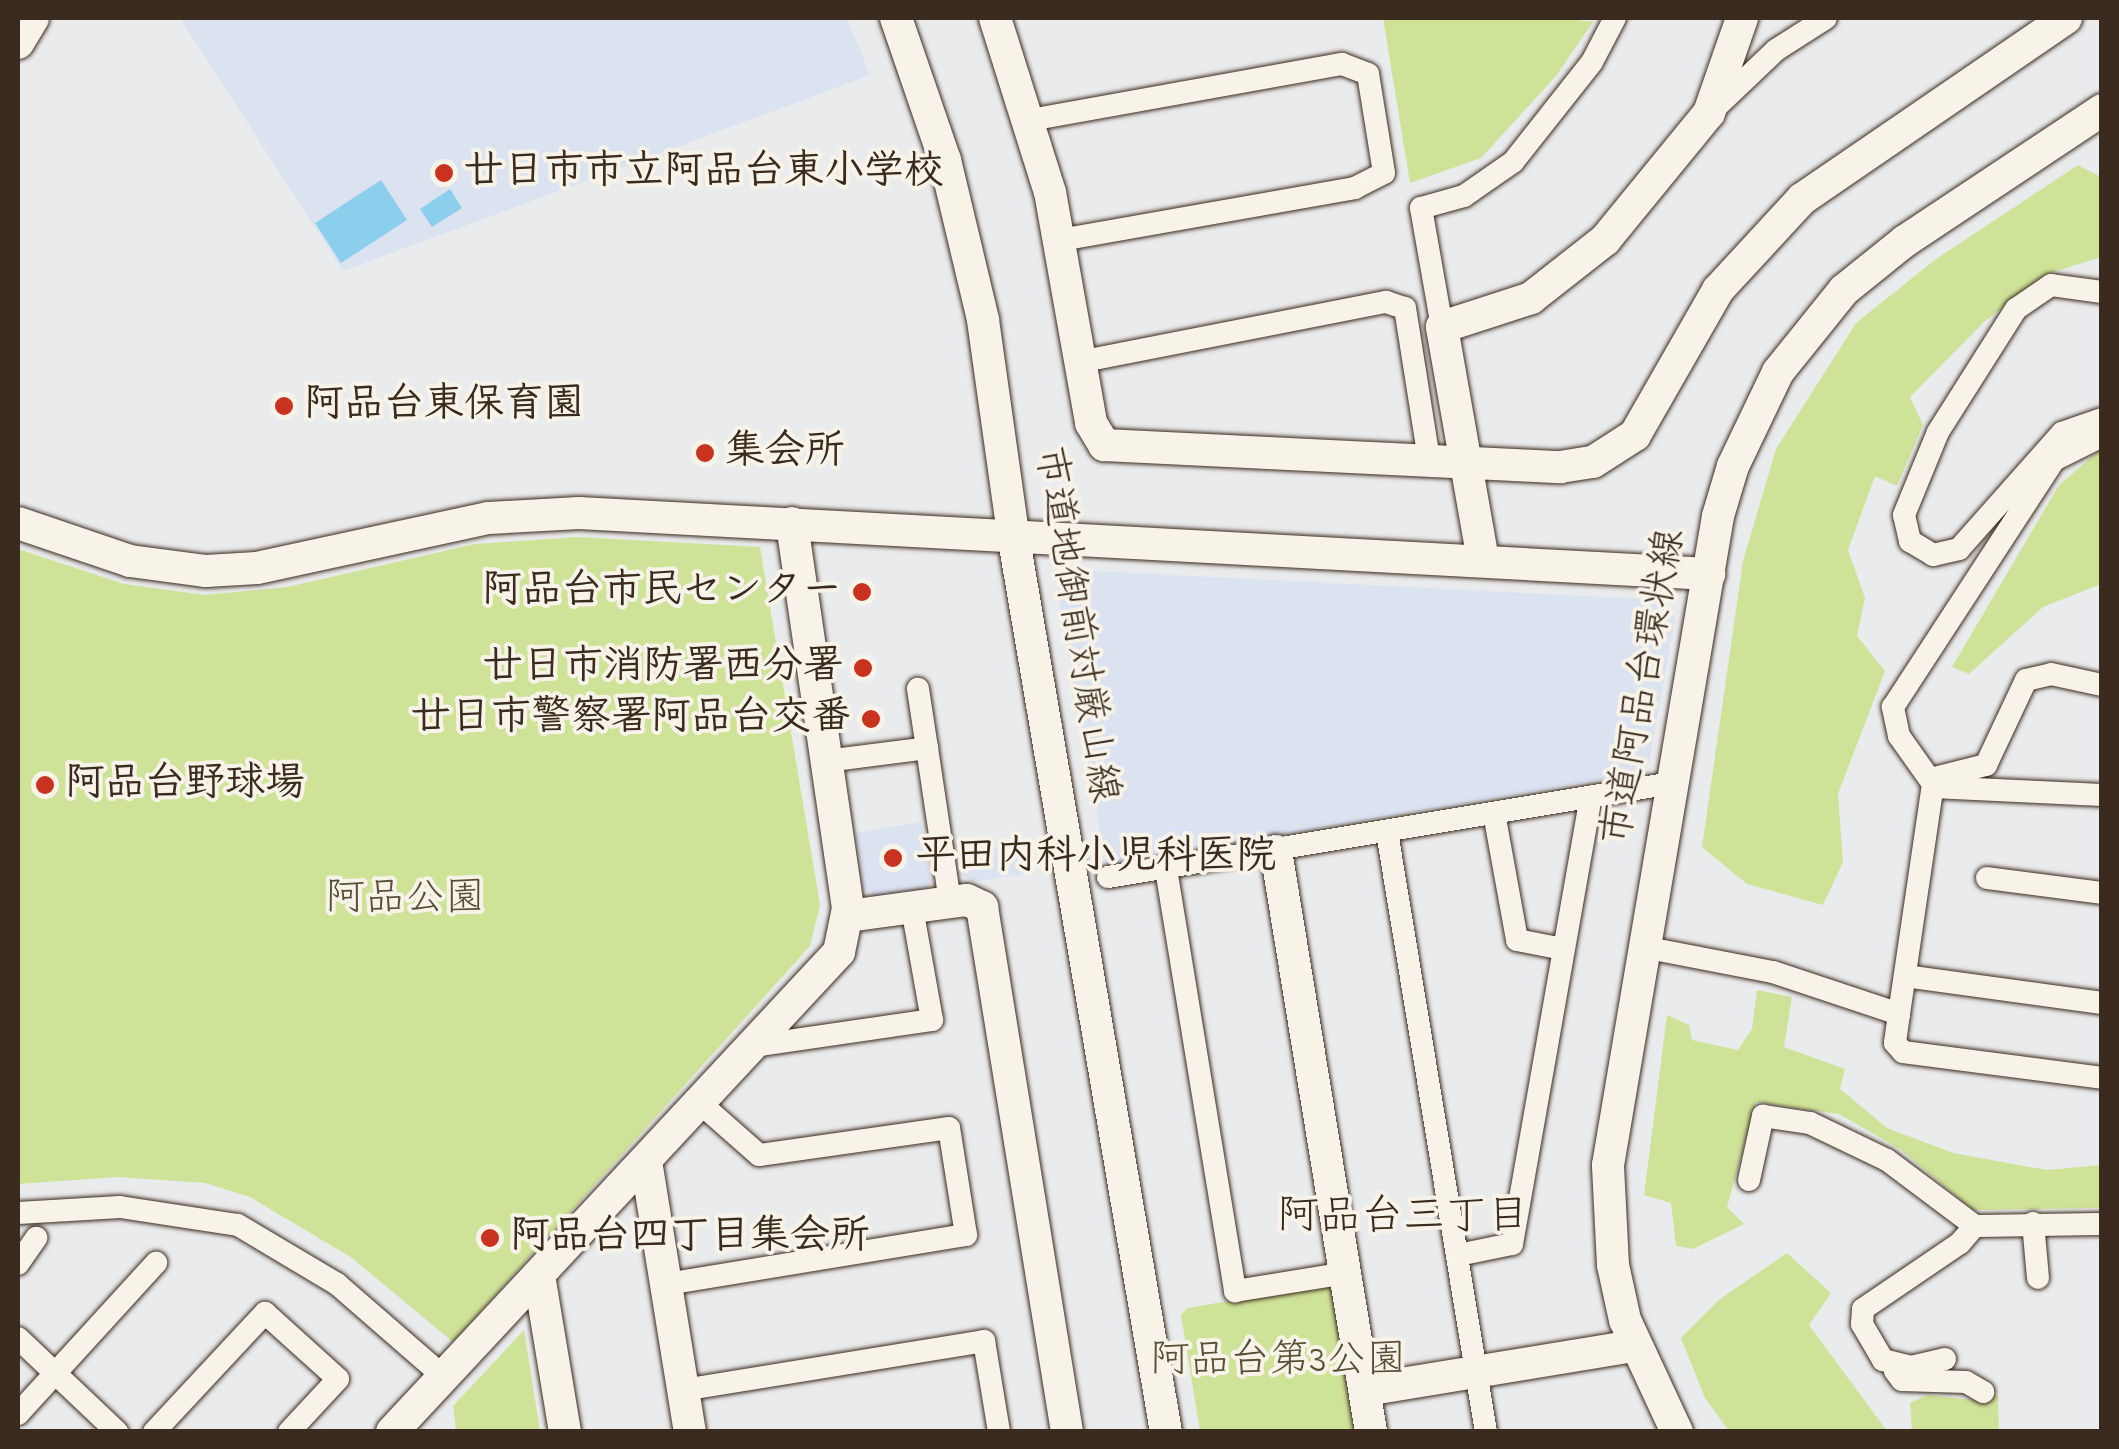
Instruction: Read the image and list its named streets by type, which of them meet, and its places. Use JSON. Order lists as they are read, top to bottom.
{
  "streets": {
    "street": ["市道地御前対厳山線", "市道阿品台環状線"]
  },
  "districts": ["阿品台三丁目"],
  "parks": ["阿品公園", "阿品台第3公園"],
  "places": [
    "廿日市市立阿品台東小学校",
    "阿品台東保育園",
    "集会所",
    "阿品台市民センター",
    "廿日市消防署西分署",
    "廿日市警察署阿品台交番",
    "阿品台野球場",
    "平田内科小児科医院",
    "阿品台四丁目集会所"
  ]
}
